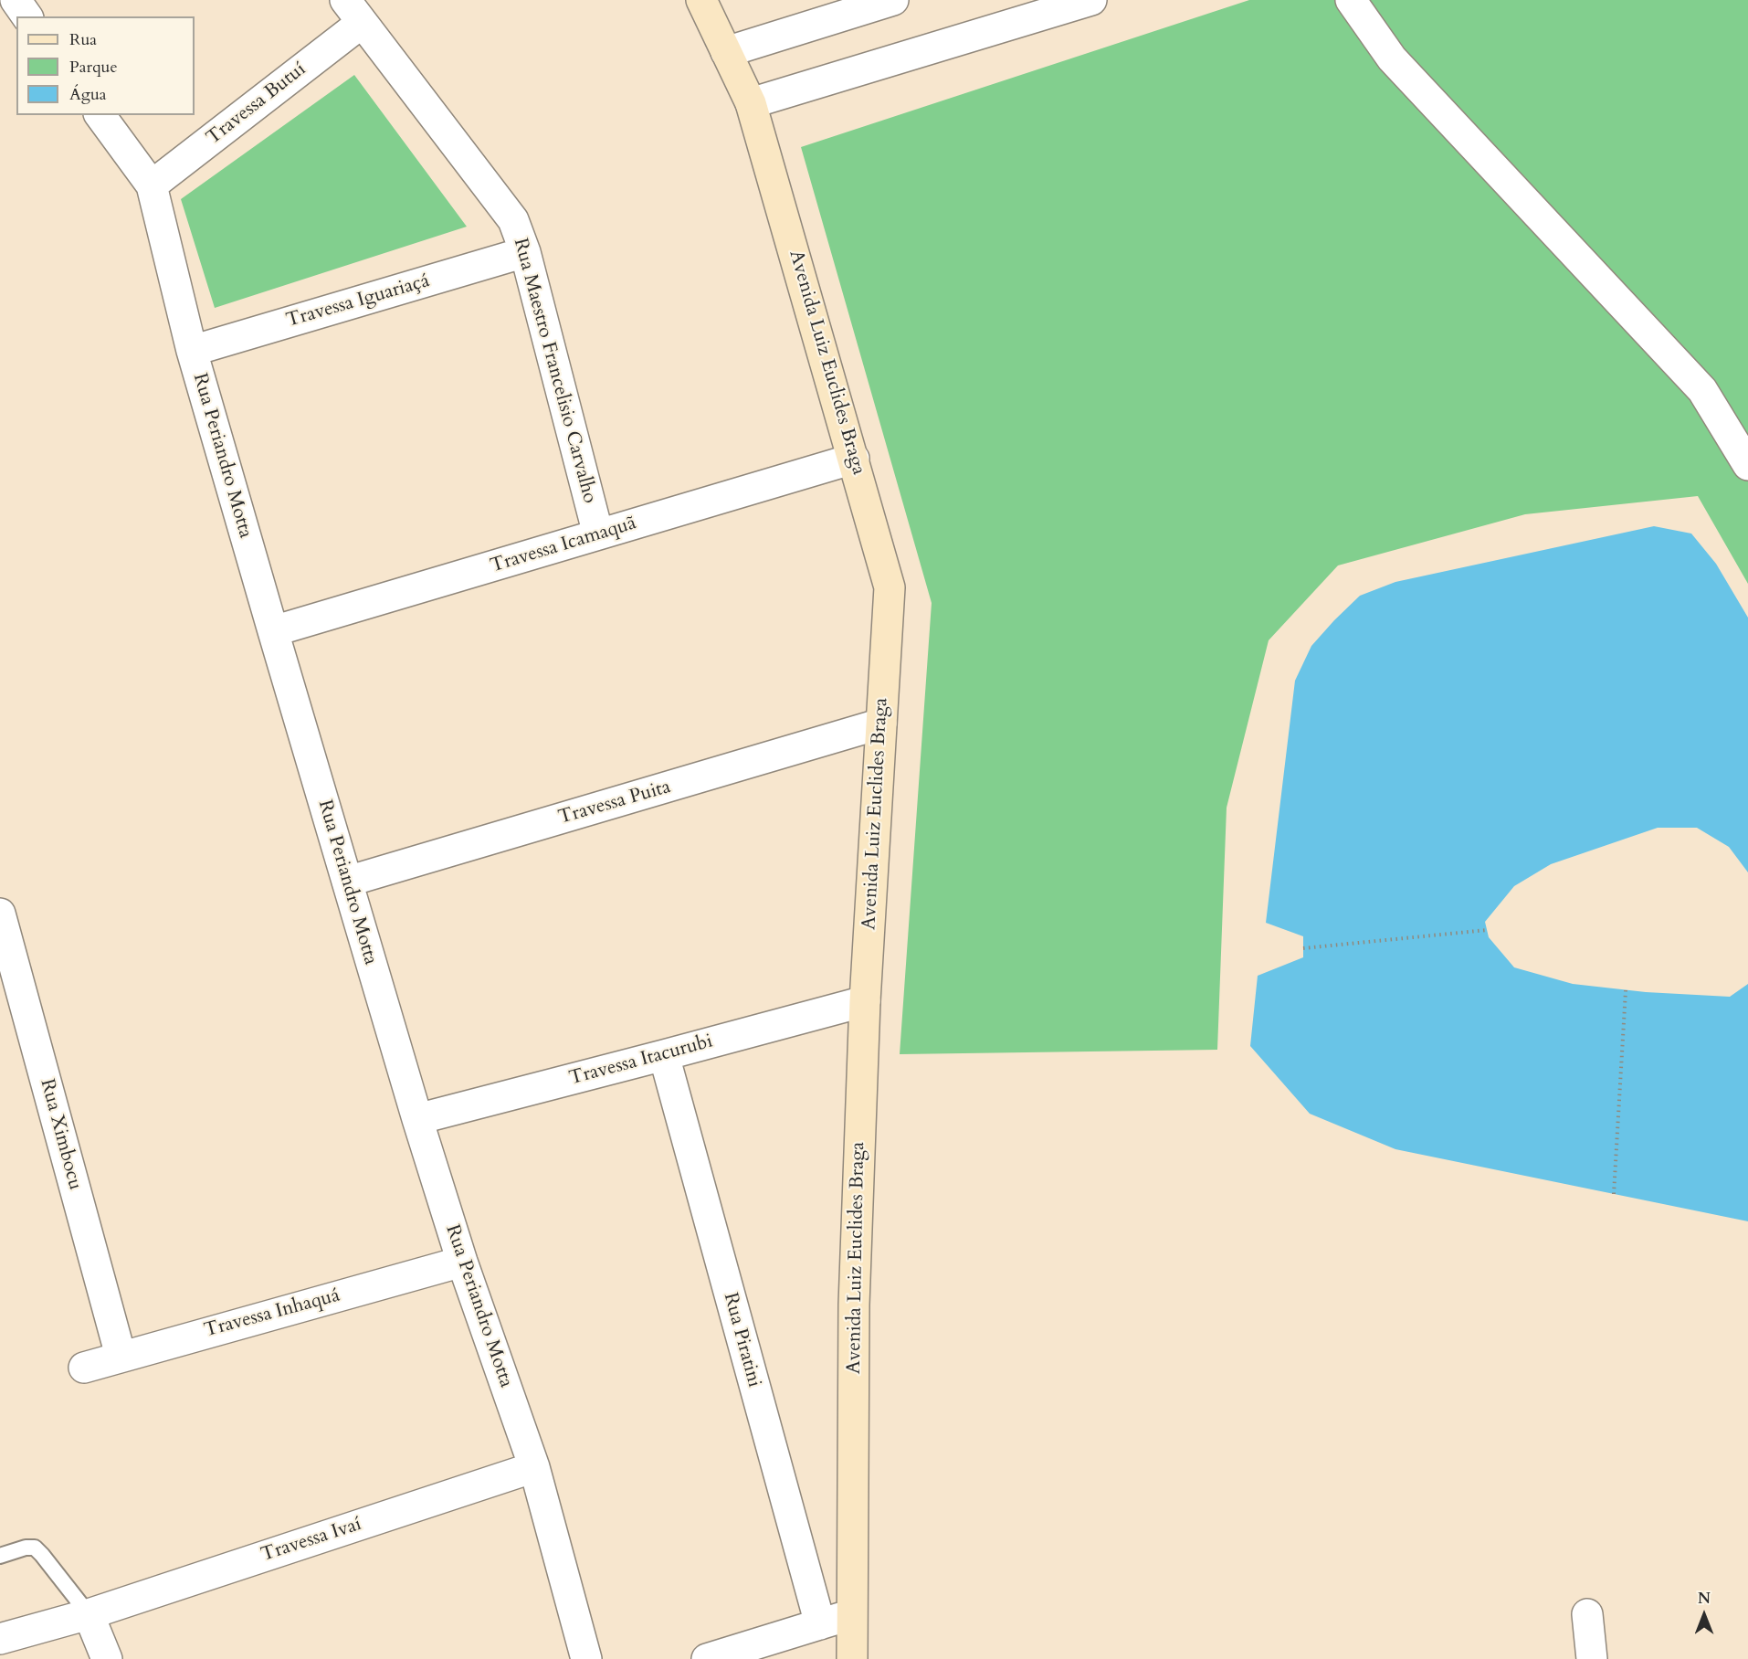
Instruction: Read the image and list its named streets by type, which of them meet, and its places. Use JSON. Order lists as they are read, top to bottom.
{
  "streets": {
    "main road": ["Avenida Luiz Euclides Braga"],
    "street": [
      "Travessa Butuí",
      "Travessa Iguariaçá",
      "Rua Maestro Francelisio Carvalho",
      "Rua Periandro Motta",
      "Travessa Icamaquã",
      "Travessa Puita",
      "Travessa Itacurubi",
      "Rua Ximbocu",
      "Travessa Inhaquá",
      "Rua Piratini",
      "Travessa Ivaí"
    ]
  },
  "crossings": [
    ["Travessa Butuí", "Rua Maestro Francelisio Carvalho"],
    ["Travessa Butuí", "Rua Periandro Motta"],
    ["Travessa Iguariaçá", "Rua Maestro Francelisio Carvalho"],
    ["Travessa Iguariaçá", "Rua Periandro Motta"],
    ["Avenida Luiz Euclides Braga", "Travessa Icamaquã"],
    ["Avenida Luiz Euclides Braga", "Travessa Puita"],
    ["Avenida Luiz Euclides Braga", "Travessa Itacurubi"],
    ["Rua Maestro Francelisio Carvalho", "Travessa Icamaquã"],
    ["Rua Periandro Motta", "Travessa Icamaquã"],
    ["Rua Periandro Motta", "Travessa Puita"],
    ["Rua Periandro Motta", "Travessa Itacurubi"],
    ["Rua Periandro Motta", "Travessa Inhaquá"],
    ["Rua Periandro Motta", "Travessa Ivaí"],
    ["Travessa Itacurubi", "Rua Piratini"],
    ["Rua Ximbocu", "Travessa Inhaquá"]
  ],
  "legend": ["Rua", "Parque", "Água"],
  "north": "top"
}
